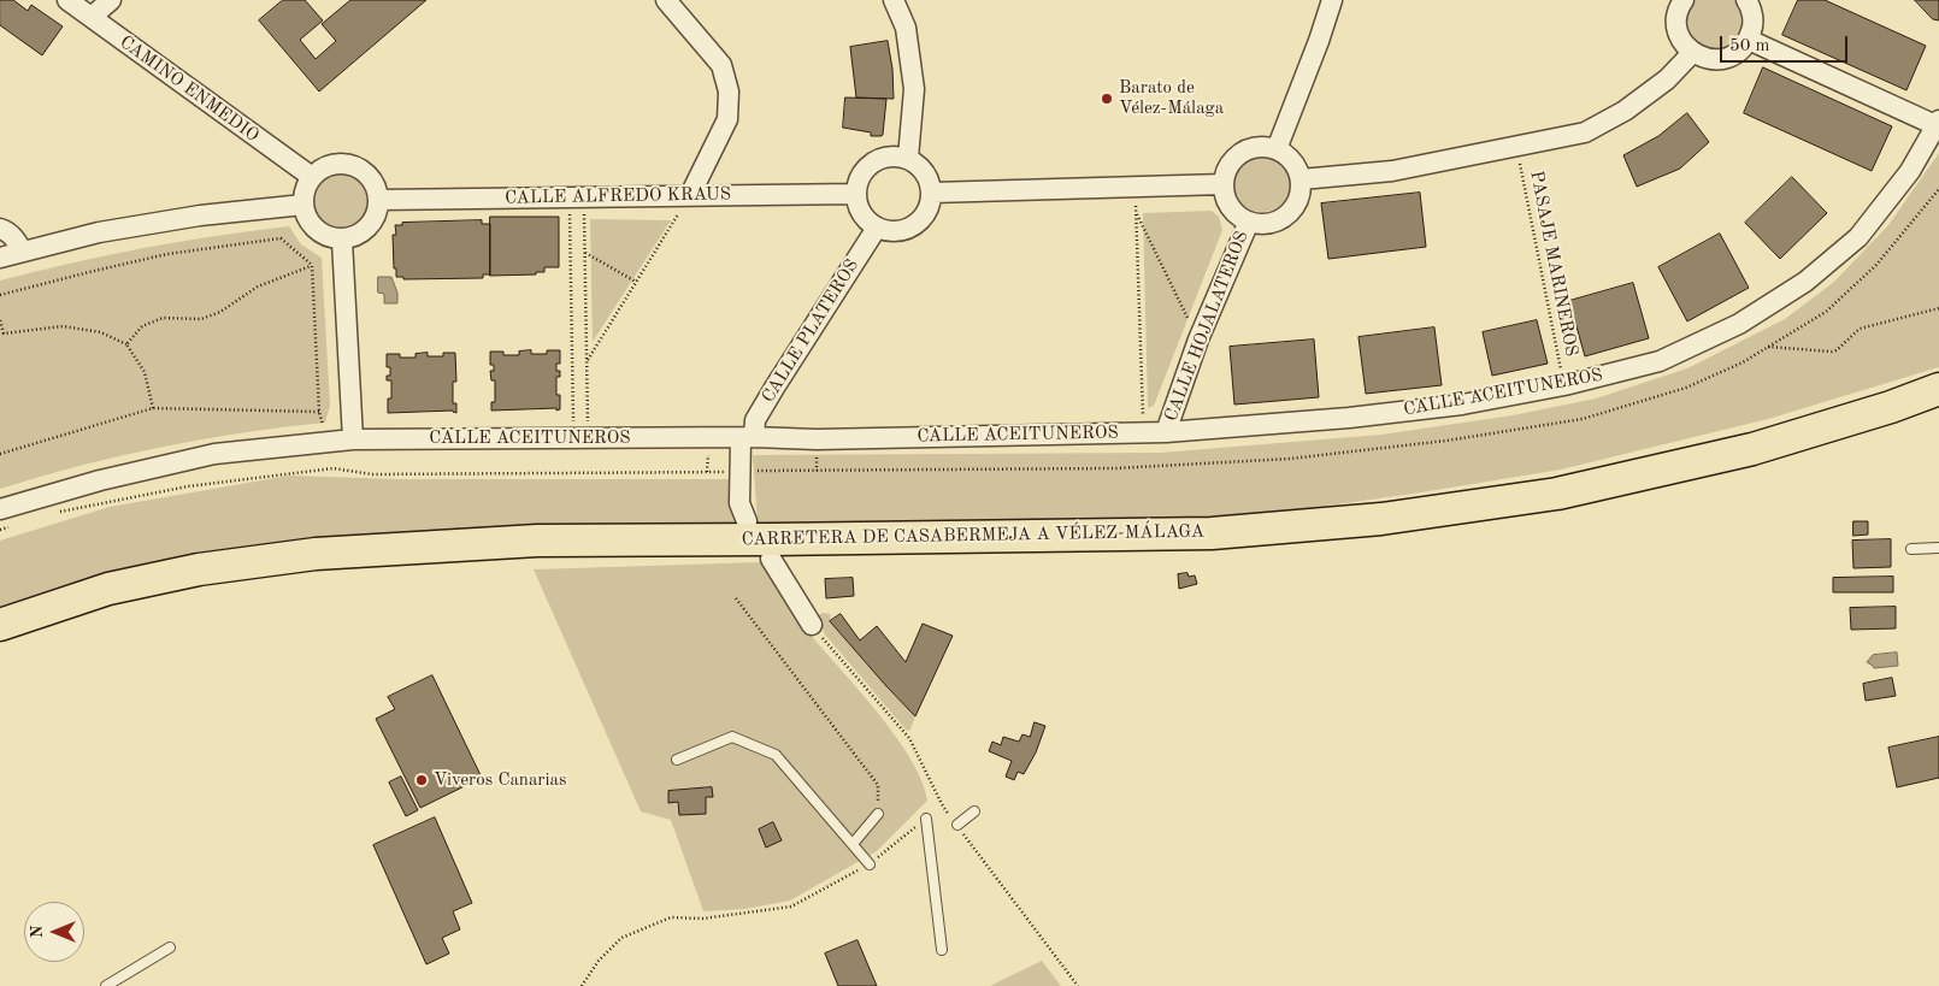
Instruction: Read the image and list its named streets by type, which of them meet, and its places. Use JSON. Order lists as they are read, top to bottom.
{
  "streets": {
    "main road": ["CARRETERA DE CASABERMEJA A VÉLEZ-MÁLAGA"],
    "street": [
      "CAMINO ENMEDIO",
      "CALLE ALFREDO KRAUS",
      "CALLE HOJALATEROS",
      "CALLE PLATEROS",
      "CALLE ACEITUNEROS"
    ],
    "path": ["PASAJE MARINEROS"]
  },
  "crossings": [
    ["CAMINO ENMEDIO", "CALLE ALFREDO KRAUS"],
    ["CALLE ALFREDO KRAUS", "CALLE PLATEROS"],
    ["PASAJE MARINEROS", "CALLE ACEITUNEROS"],
    ["CALLE HOJALATEROS", "CALLE ACEITUNEROS"],
    ["CALLE PLATEROS", "CALLE ACEITUNEROS"]
  ],
  "places": ["Barato de Vélez-Málaga", "Viveros Canarias"],
  "scale_bar": "50 m",
  "north": "left"
}
